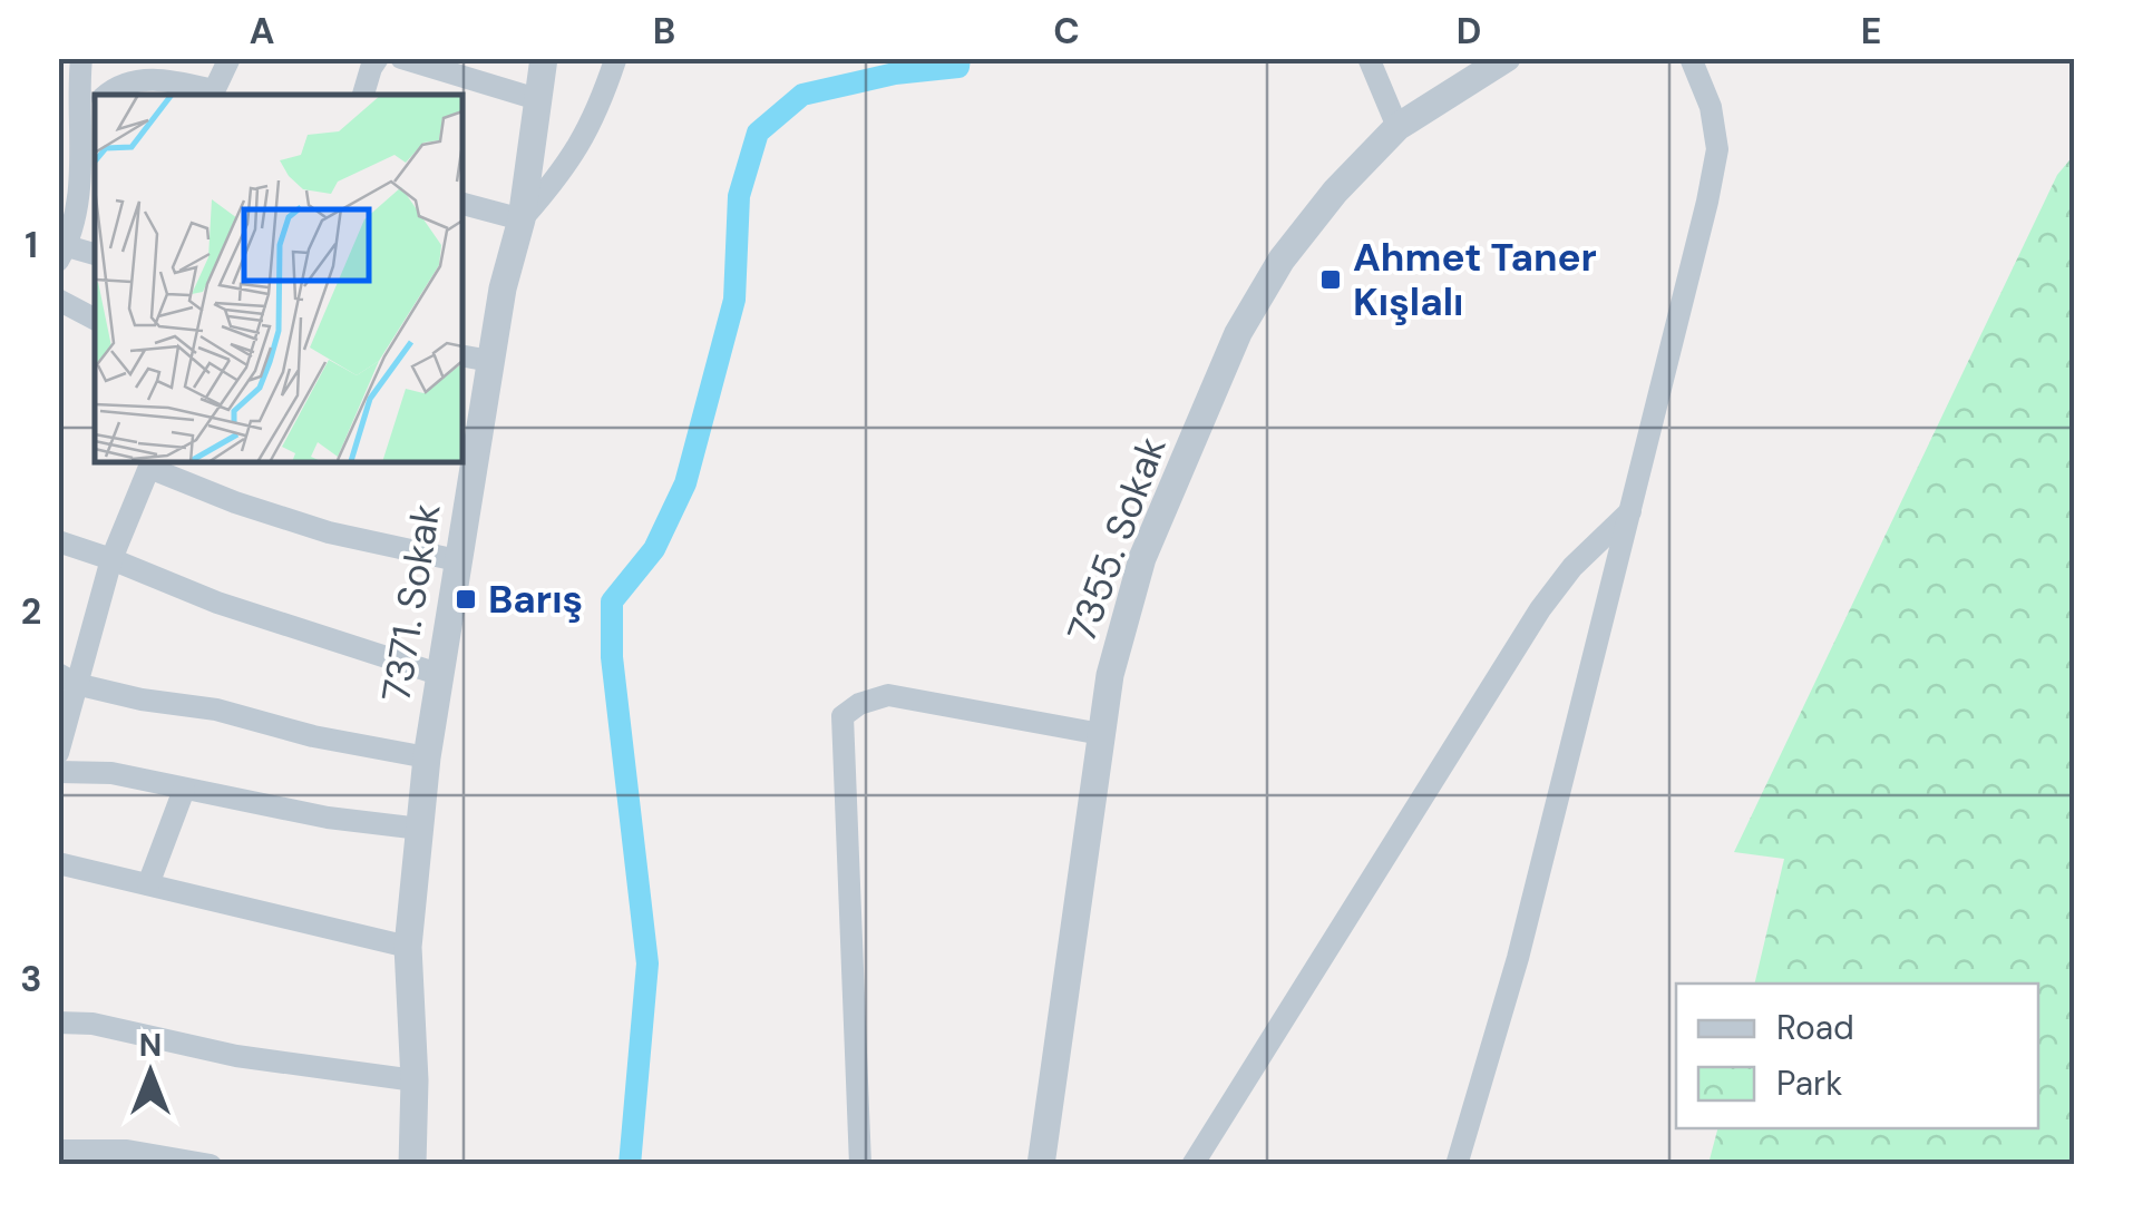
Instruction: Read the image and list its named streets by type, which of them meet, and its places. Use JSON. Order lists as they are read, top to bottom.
{
  "streets": {
    "street": ["7355. Sokak", "7371. Sokak"]
  },
  "places": {
    "transit": ["Ahmet Taner Kışlalı", "Barış"]
  },
  "legend": ["Road", "Park"],
  "north": "top",
  "grid": {
    "columns": [
      "A",
      "B",
      "C",
      "D",
      "E"
    ],
    "rows": ["1", "2", "3"]
  }
}
